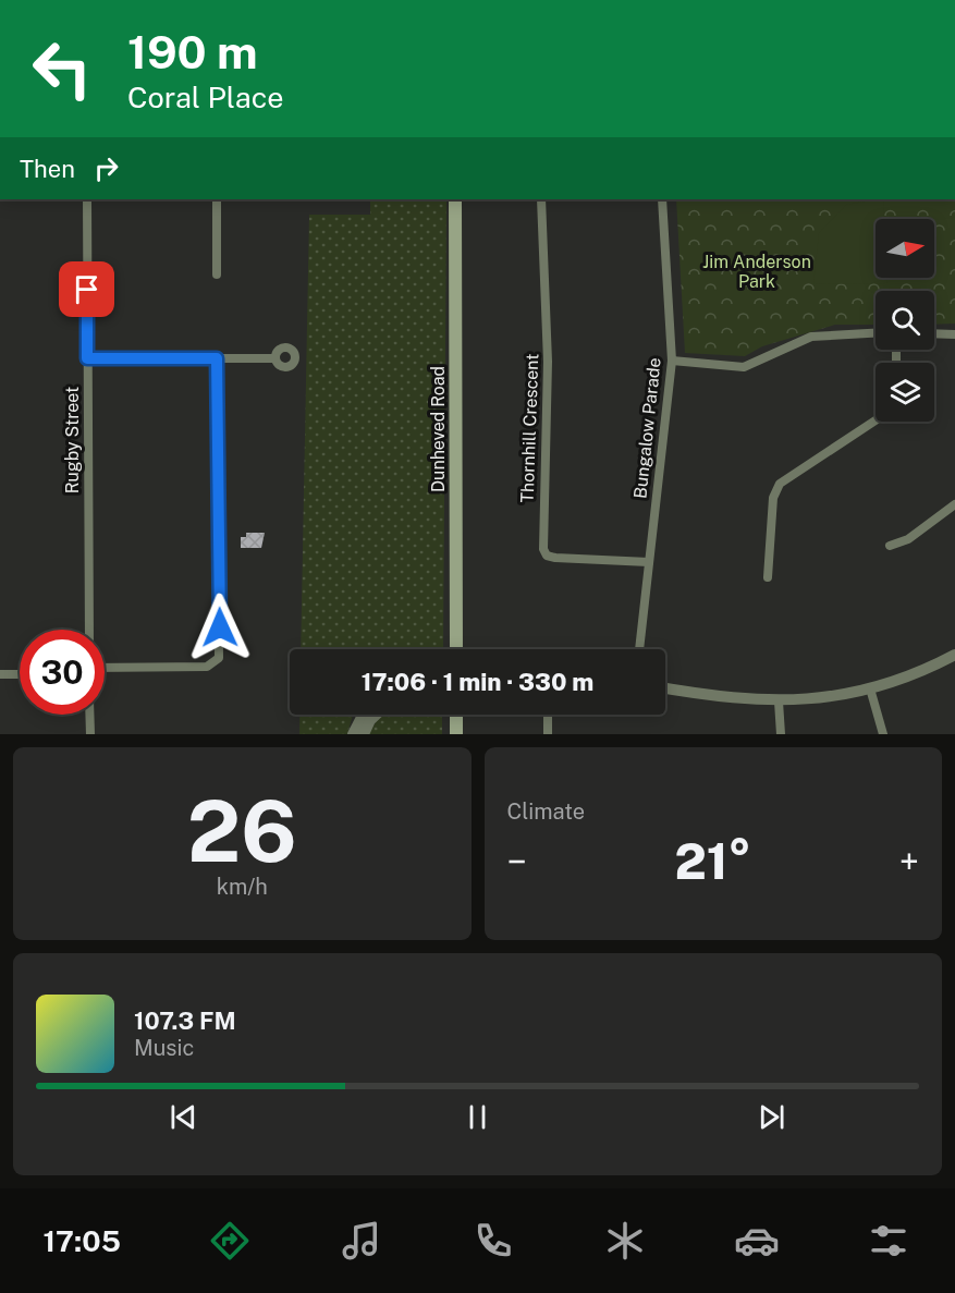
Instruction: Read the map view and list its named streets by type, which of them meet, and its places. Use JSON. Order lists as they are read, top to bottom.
{
  "streets": {
    "main road": ["Dunheved Road"],
    "street": ["Thornhill Crescent", "Bungalow Parade", "Rugby Street"]
  },
  "crossings": [
    ["Thornhill Crescent", "Bungalow Parade"]
  ],
  "parks": ["Jim Anderson Park"],
  "north": "right",
  "page": {
    "turn": ["190 m", "Coral Place"],
    "then": "Then",
    "limit": "30",
    "trip": "17:06 · 1 min · 330 m",
    "tile": [
      ["26", "km/h"],
      "Climate"
    ],
    "heat": ["−", "21°", "+"],
    "song": ["107.3 FM", "Music"],
    "tabs": "17:05"
  }
}
